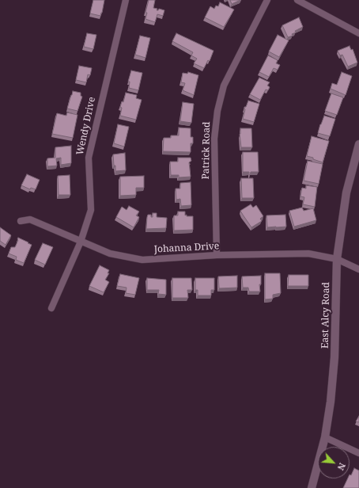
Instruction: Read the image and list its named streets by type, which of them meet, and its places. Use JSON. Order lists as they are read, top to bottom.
{
  "streets": {
    "street": [
      "Wendy Drive",
      "Patrick Road",
      "Johanna Drive",
      "East Alcy Road"
    ]
  },
  "crossings": [
    ["Wendy Drive", "Johanna Drive"],
    ["Patrick Road", "Johanna Drive"],
    ["Johanna Drive", "East Alcy Road"]
  ],
  "north": "bottom right"
}
